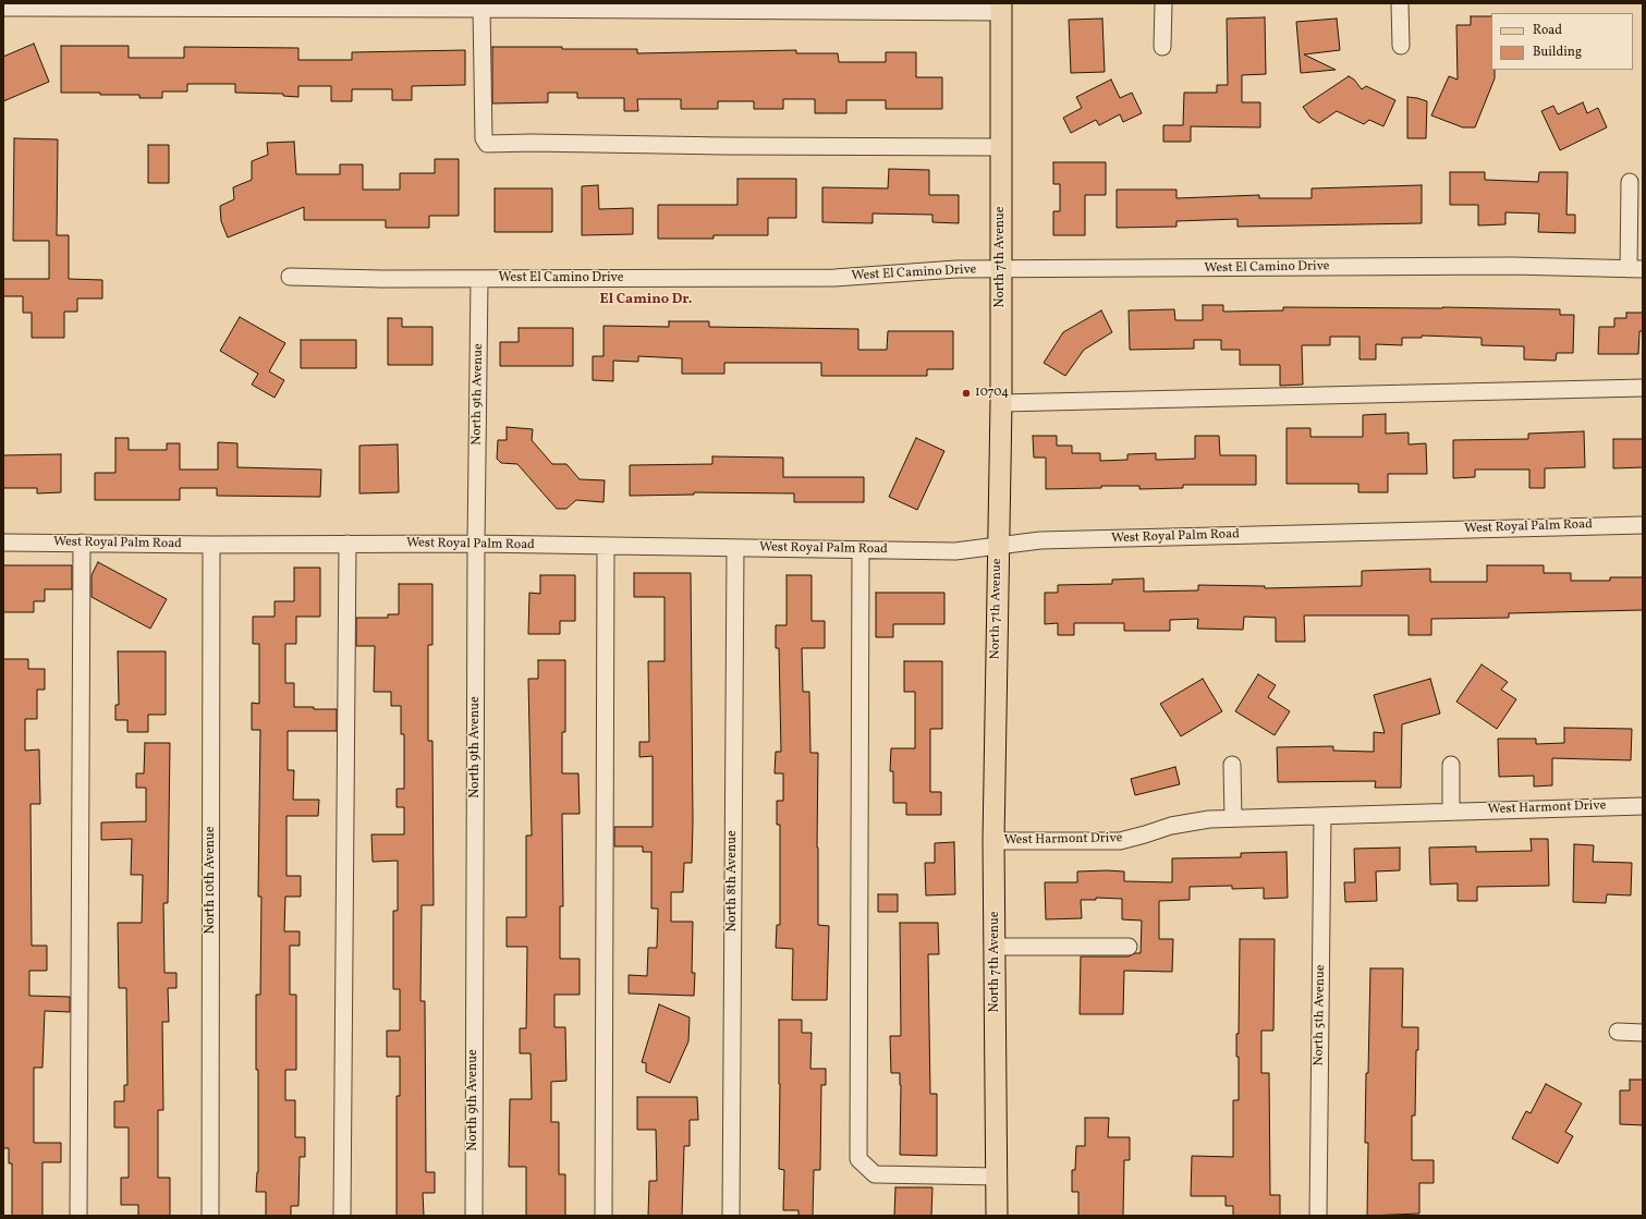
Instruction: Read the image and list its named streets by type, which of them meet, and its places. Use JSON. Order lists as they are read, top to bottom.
{
  "streets": {
    "main road": ["North 7th Avenue"],
    "street": [
      "West El Camino Drive",
      "North 9th Avenue",
      "West Royal Palm Road",
      "West Harmont Drive",
      "North 10th Avenue",
      "North 8th Avenue",
      "North 5th Avenue"
    ]
  },
  "crossings": [
    ["North 7th Avenue", "West El Camino Drive"],
    ["North 7th Avenue", "West Royal Palm Road"],
    ["North 7th Avenue", "West Harmont Drive"],
    ["West El Camino Drive", "North 9th Avenue"],
    ["North 9th Avenue", "West Royal Palm Road"],
    ["West Royal Palm Road", "North 10th Avenue"],
    ["West Royal Palm Road", "North 8th Avenue"],
    ["West Harmont Drive", "North 5th Avenue"]
  ],
  "districts": ["El Camino Dr."],
  "places": ["10704"],
  "legend": ["Road", "Building"]
}
